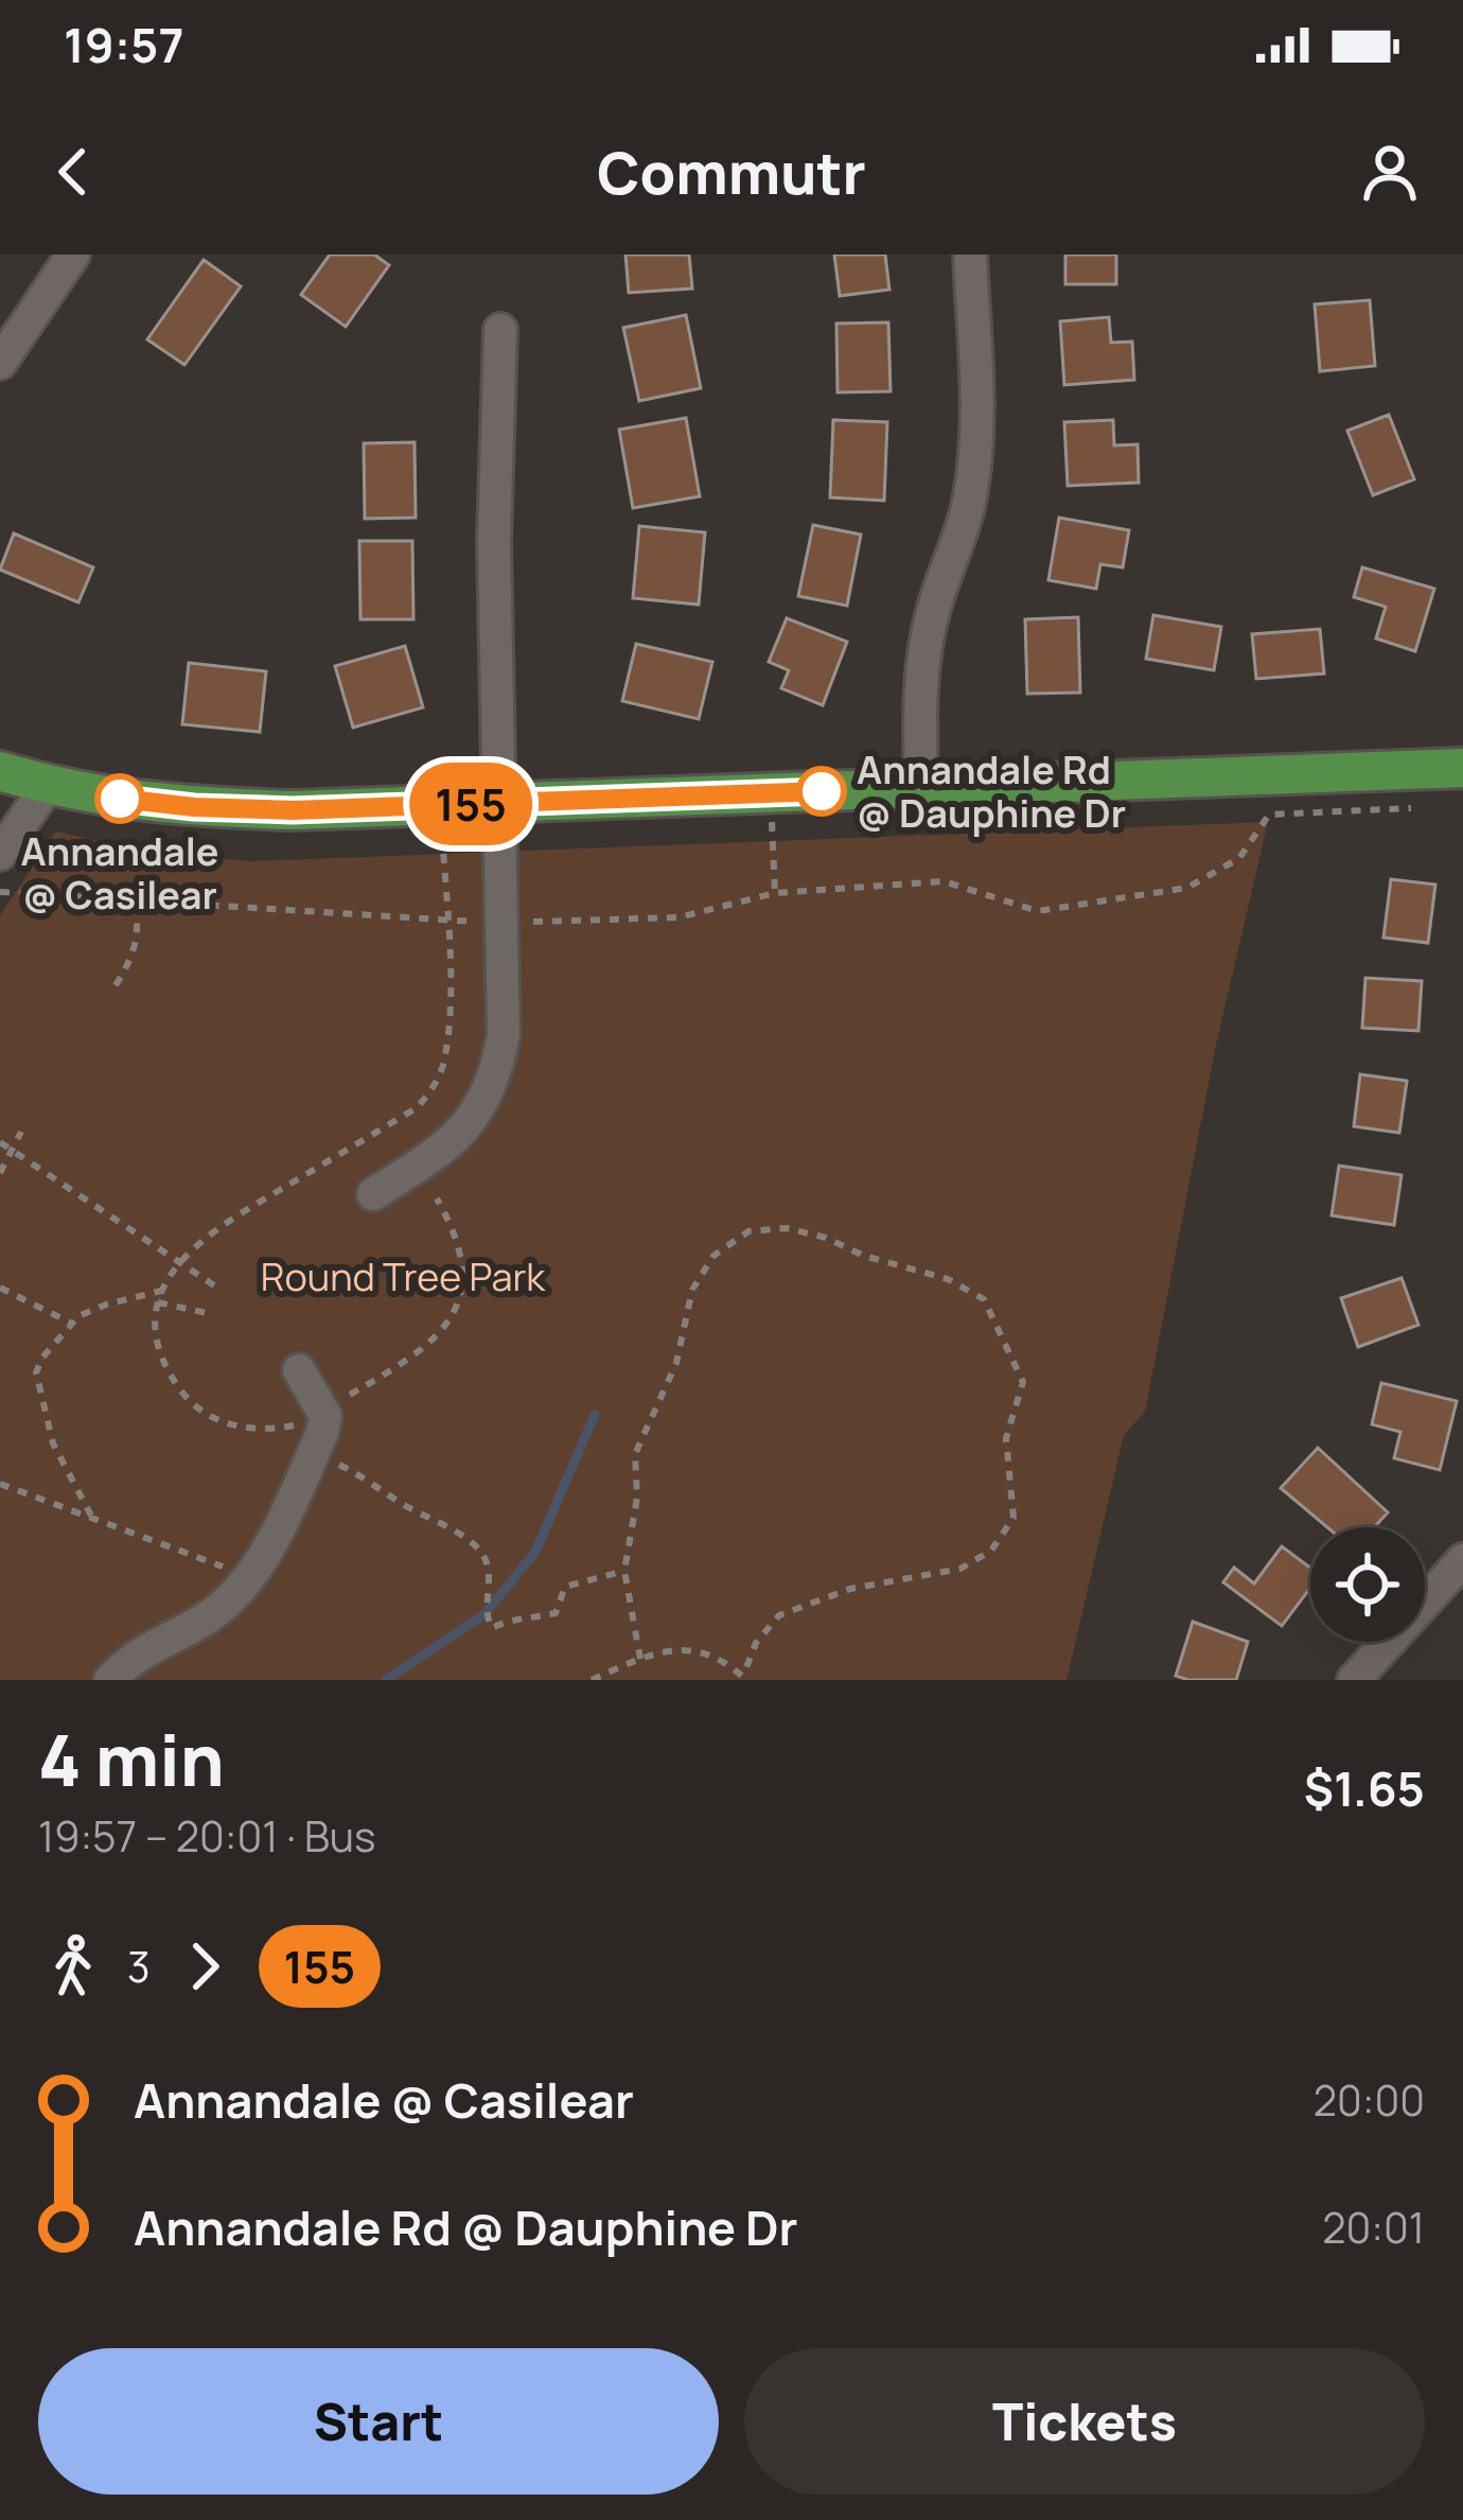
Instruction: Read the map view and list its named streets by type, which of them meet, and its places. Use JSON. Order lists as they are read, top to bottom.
{
  "parks": ["Round Tree Park"],
  "places": ["Annandale Rd @ Dauphine Dr", "Annandale @ Casilear"],
  "lines": ["bus line 155"],
  "page": {
    "status": "19:57",
    "header": "Commutr",
    "on_map": "155",
    "heading": ["4 min", "19:57 – 20:01 · Bus", "$1.65"],
    "legs": ["3", "155"],
    "list": [
      {
        "name": "Annandale @ Casilear",
        "value": "20:00"
      },
      {
        "name": "Annandale Rd @ Dauphine Dr",
        "value": "20:01"
      }
    ],
    "buttons": ["Start", "Tickets"]
  }
}
